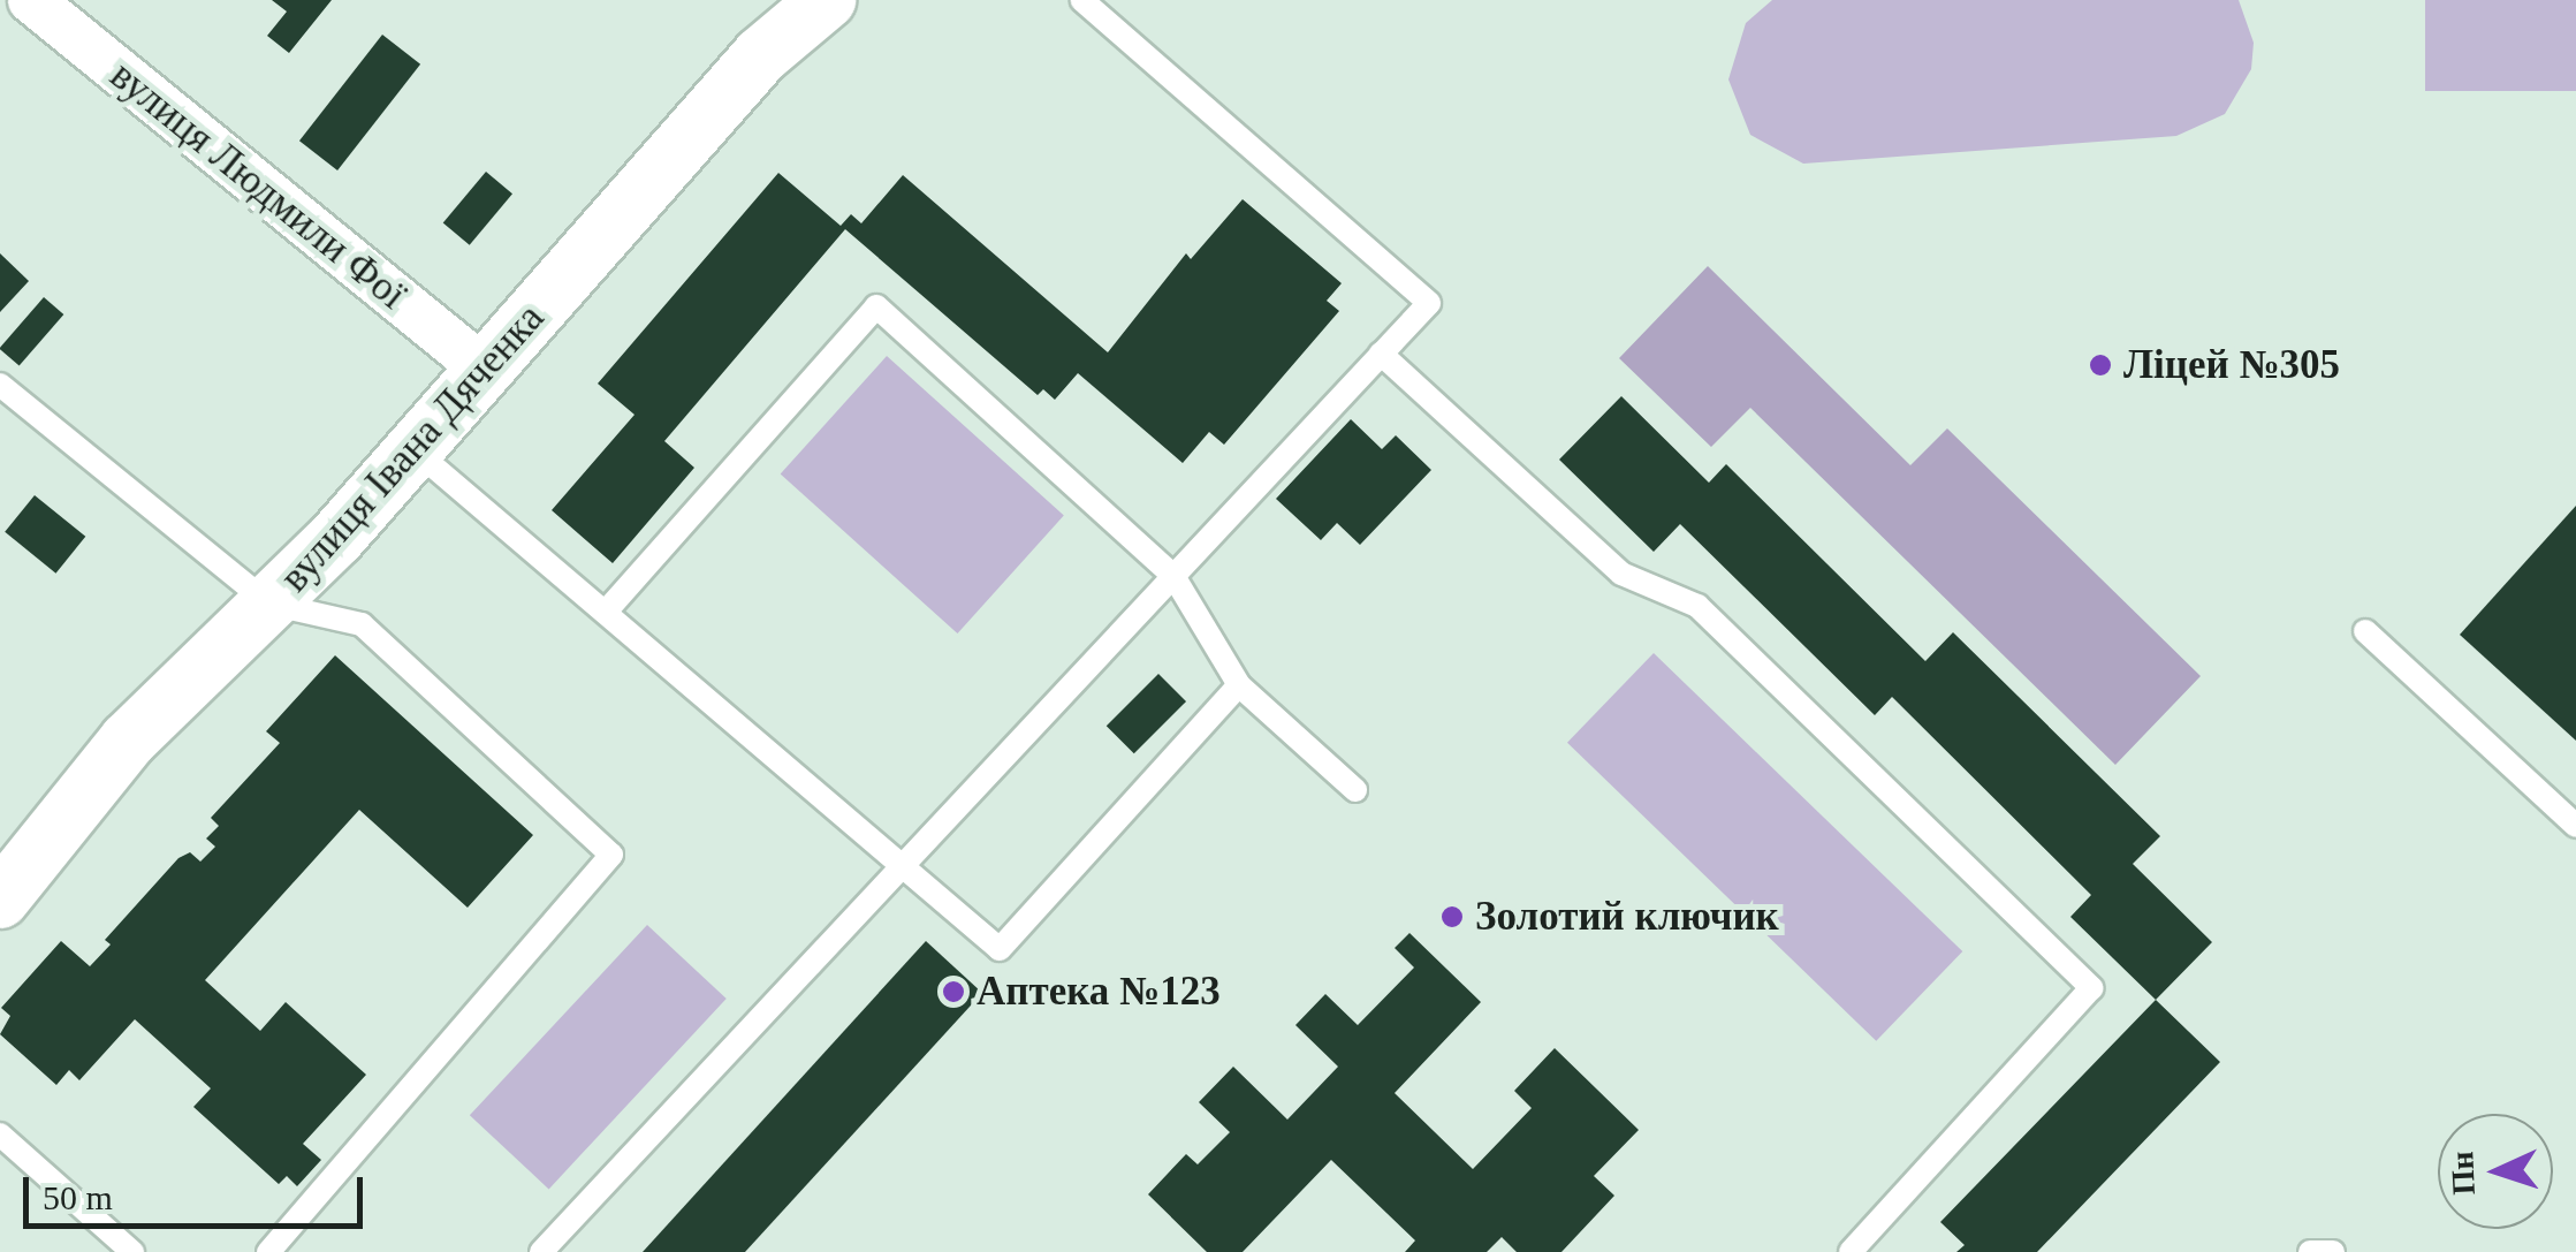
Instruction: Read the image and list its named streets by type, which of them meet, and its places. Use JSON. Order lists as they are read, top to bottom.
{
  "streets": {
    "street": ["вулиця Людмили Фої", "вулиця Івана Дяченка"]
  },
  "crossings": [
    ["вулиця Людмили Фої", "вулиця Івана Дяченка"]
  ],
  "places": ["Ліцей №305", "Золотий ключик", "Аптека №123"],
  "scale_bar": "50 m",
  "north": "left"
}
